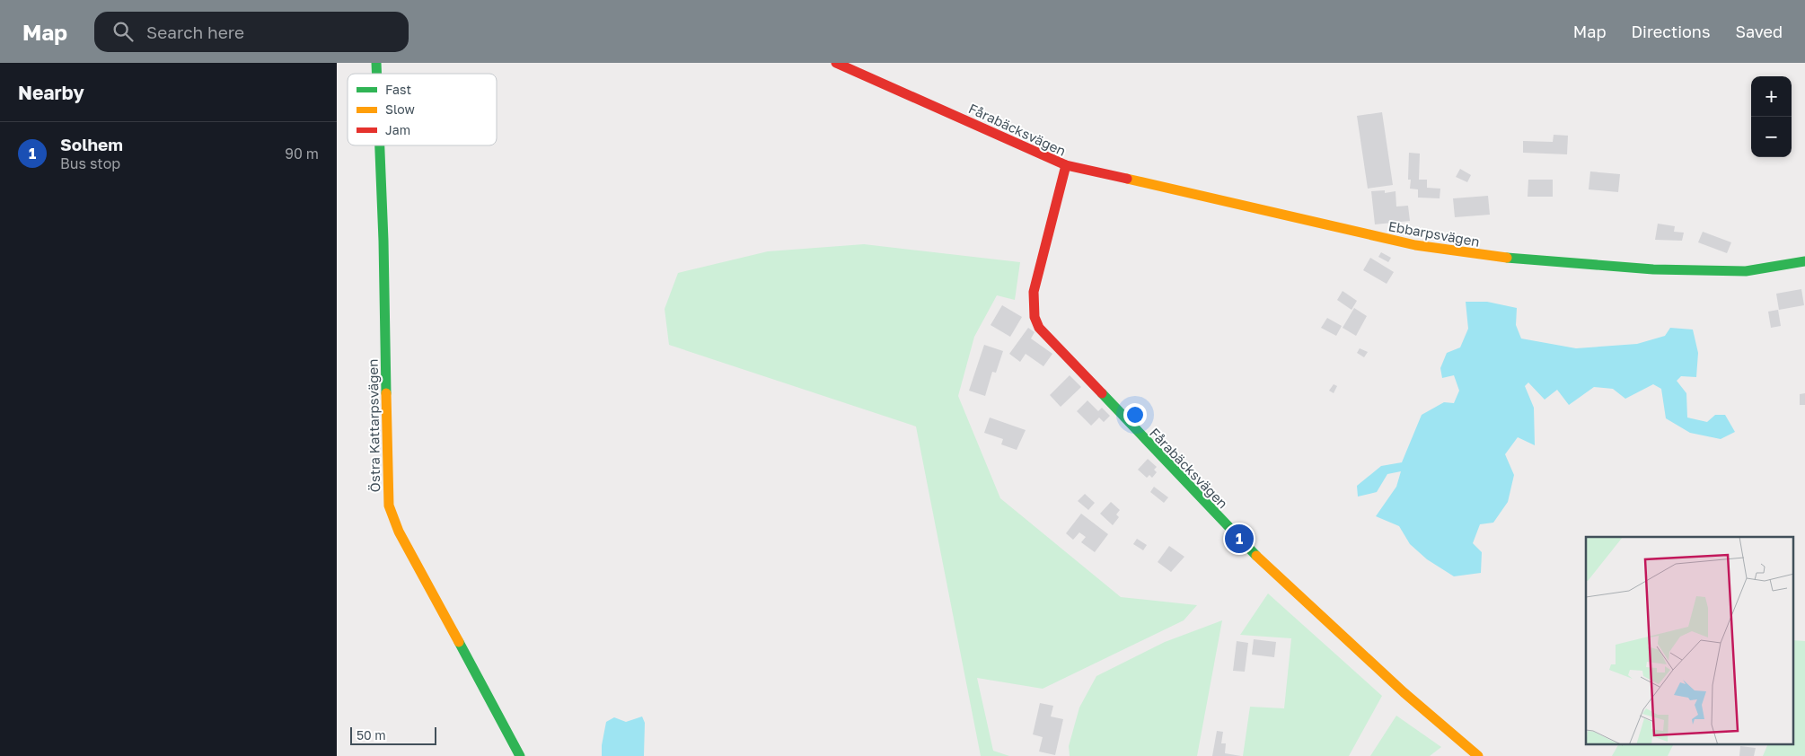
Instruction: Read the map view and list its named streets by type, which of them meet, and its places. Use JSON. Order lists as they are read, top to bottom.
{
  "streets": {
    "street": ["Fårabäcksvägen", "Ebbarpsvägen", "Östra Kattarpsvägen"]
  },
  "crossings": [
    ["Fårabäcksvägen", "Ebbarpsvägen"]
  ],
  "legend": ["Fast", "Slow", "Jam"],
  "scale_bar": "50 m",
  "page": {
    "header": "Map",
    "search": "Search here",
    "nav": ["Map", "Directions", "Saved"],
    "heading": "Nearby",
    "map_buttons": ["+", "−"],
    "list": [
      {
        "mark": "1",
        "name": "Solhem",
        "note": "Bus stop",
        "value": "90 m"
      }
    ],
    "pins": "1",
    "scale": "50 m"
  }
}
